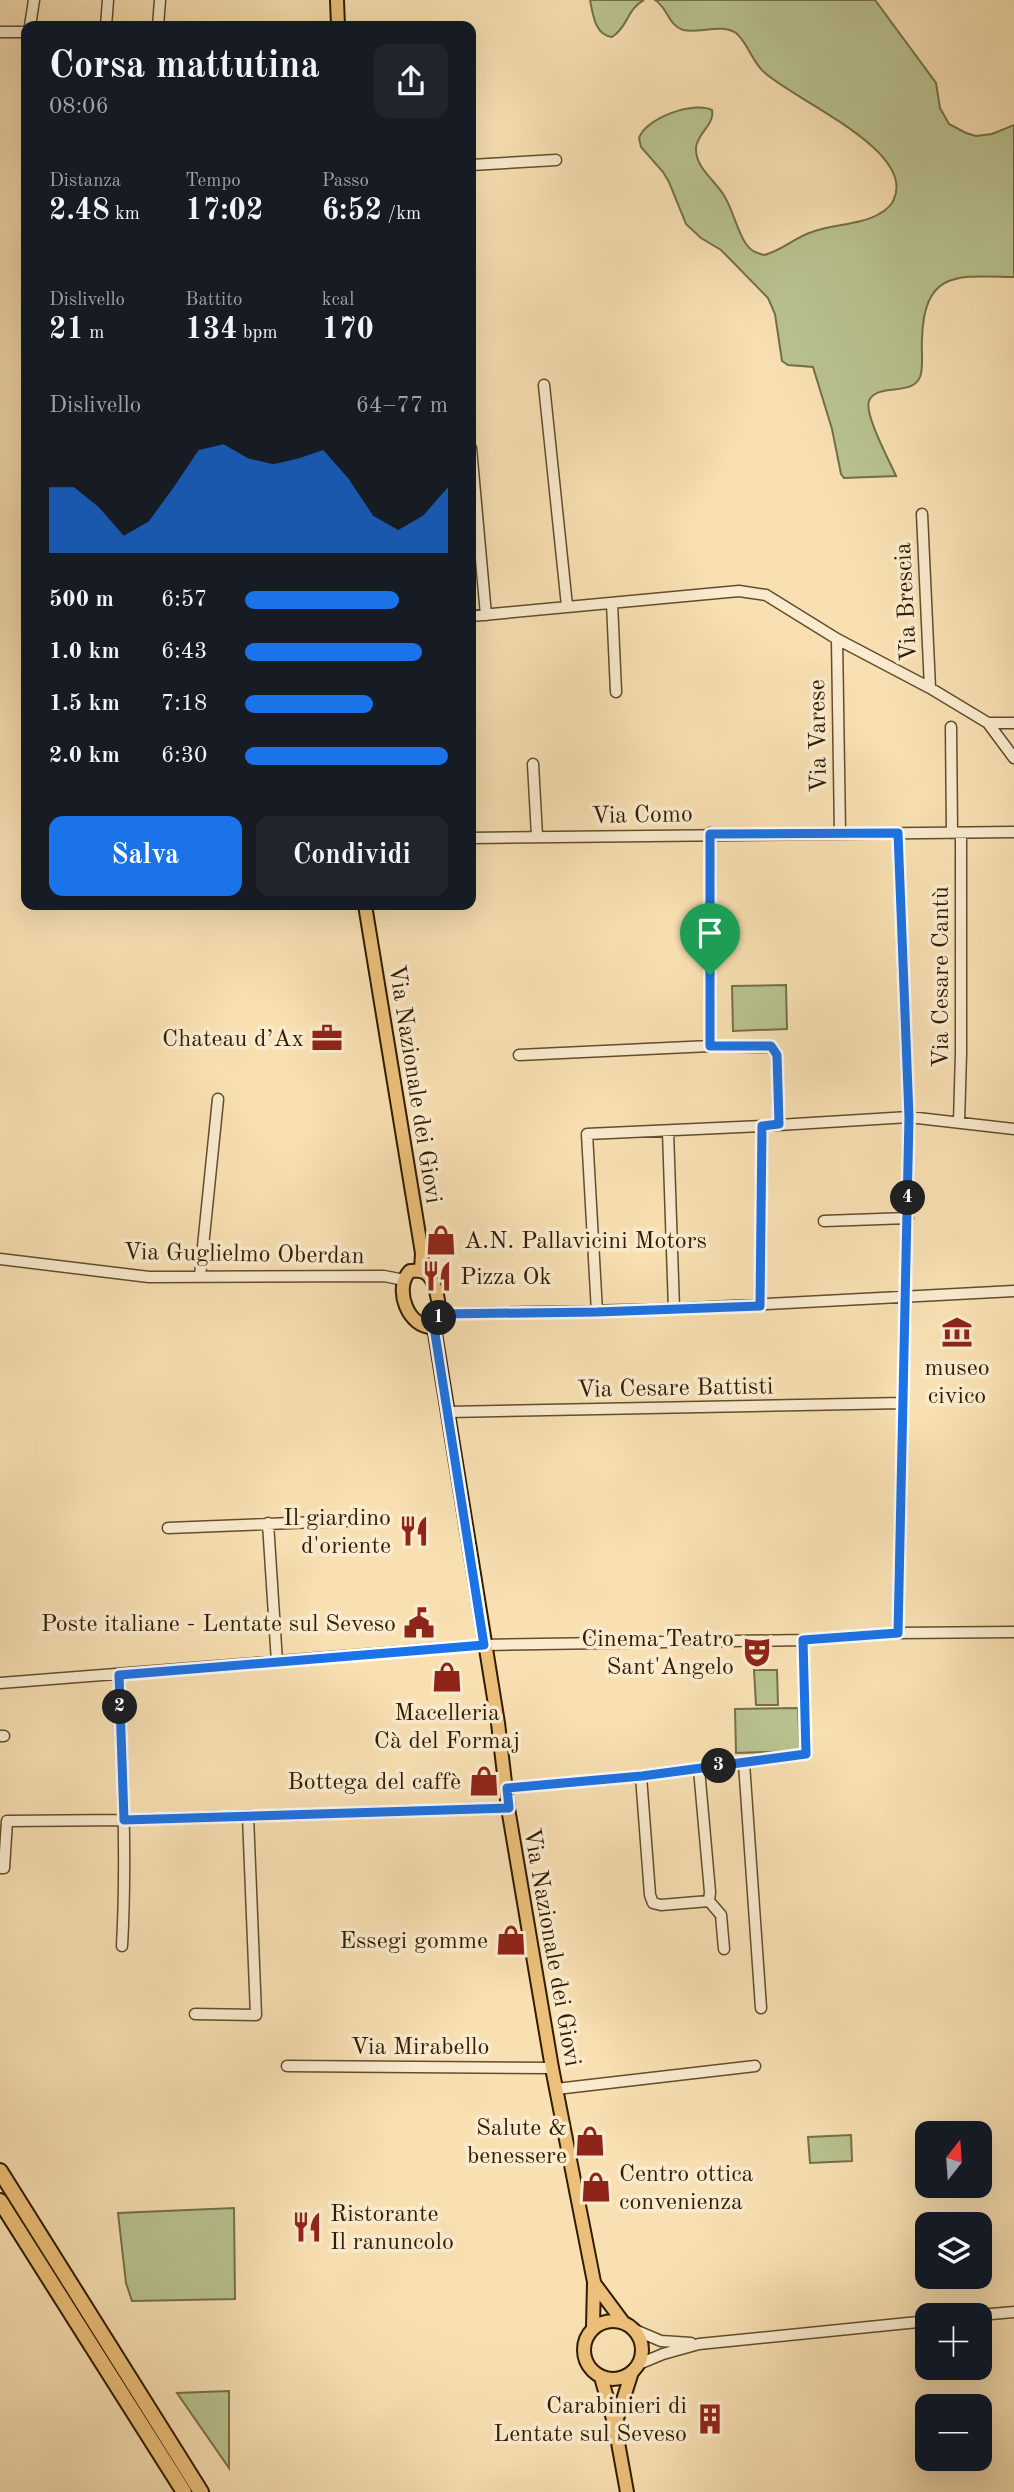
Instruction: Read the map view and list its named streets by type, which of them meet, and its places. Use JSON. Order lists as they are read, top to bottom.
{
  "streets": {
    "main road": ["Via Nazionale dei Giovi"],
    "street": [
      "Via Brescia",
      "Via Varese",
      "Via Como",
      "Via Cesare Cantù",
      "Via Guglielmo Oberdan",
      "Via Cesare Battisti",
      "Via Mirabello"
    ]
  },
  "crossings": [
    ["Via Varese", "Via Como"],
    ["Via Como", "Via Cesare Cantù"],
    ["Via Nazionale dei Giovi", "Via Cesare Battisti"],
    ["Via Nazionale dei Giovi", "Via Mirabello"]
  ],
  "places": {
    "office": ["Chateau d’Ax"],
    "shop": [
      "A.N. Pallavicini Motors",
      "Macelleria Cà del Formaj",
      "Bottega del caffè",
      "Essegi gomme",
      "Salute & benessere",
      "Centro ottica convenienza"
    ],
    "restaurant": ["Pizza Ok", "Il giardino d'oriente", "Ristorante Il ranuncolo"],
    "museum": ["museo civico"],
    "public building": ["Poste italiane - Lentate sul Seveso"],
    "theatre": ["Cinema Teatro Sant'Angelo"],
    "building": ["Carabinieri di Lentate sul Seveso"]
  },
  "north": "top",
  "page": {
    "heading": ["Corsa mattutina", "08:06"],
    "stats": [
      ["Distanza", "2.48 km"],
      ["Tempo", "17:02"],
      ["Passo", "6:52 /km"],
      ["Dislivello", "21 m"],
      ["Battito", "134 bpm"],
      ["kcal", "170"]
    ],
    "chart": ["Dislivello", "64–77 m"],
    "list": [
      {
        "name": "500 m",
        "note": "6:57"
      },
      {
        "name": "1.0 km",
        "note": "6:43"
      },
      {
        "name": "1.5 km",
        "note": "7:18"
      },
      {
        "name": "2.0 km",
        "note": "6:30"
      }
    ],
    "buttons": ["Salva", "Condividi"],
    "pins": [
      "4",
      "1",
      "2",
      "3"
    ],
    "map_buttons": ["+", "−"]
  }
}
